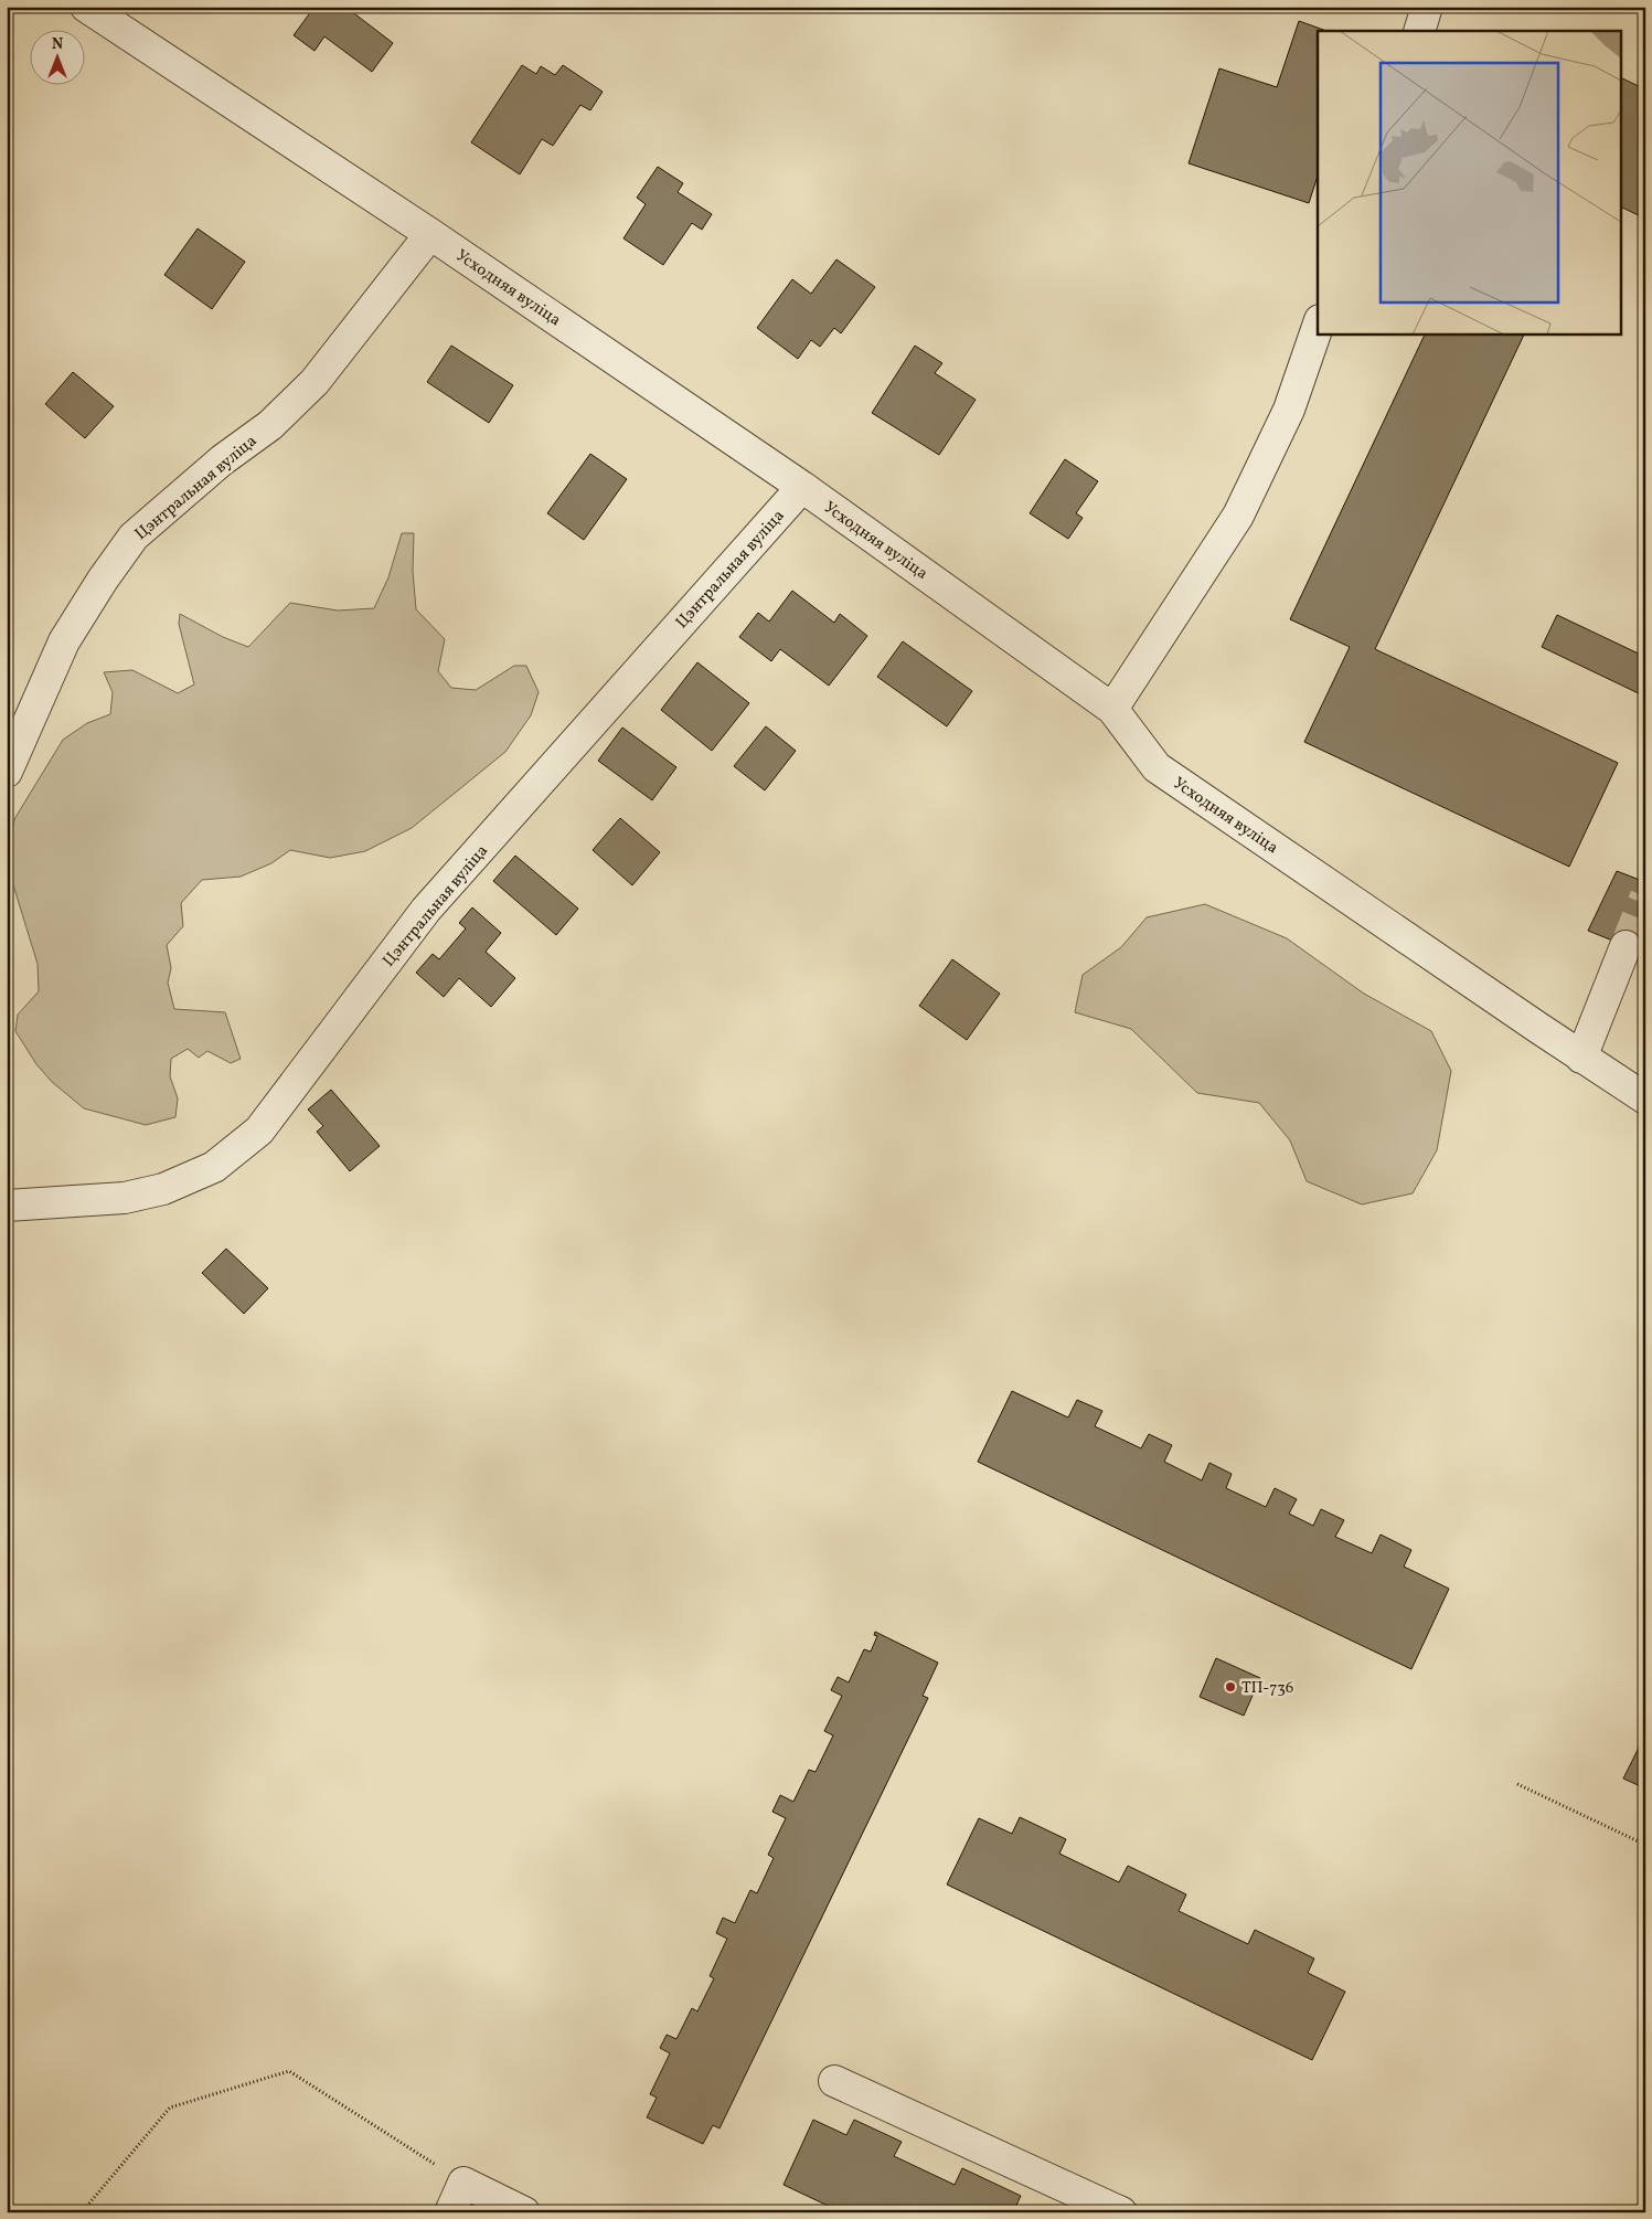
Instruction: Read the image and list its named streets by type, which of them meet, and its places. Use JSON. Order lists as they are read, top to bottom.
{
  "streets": {
    "street": ["Усходняя вуліца", "Цэнтральная вуліца"]
  },
  "crossings": [
    ["Усходняя вуліца", "Цэнтральная вуліца"]
  ],
  "places": ["ТП-736"],
  "north": "top"
}
